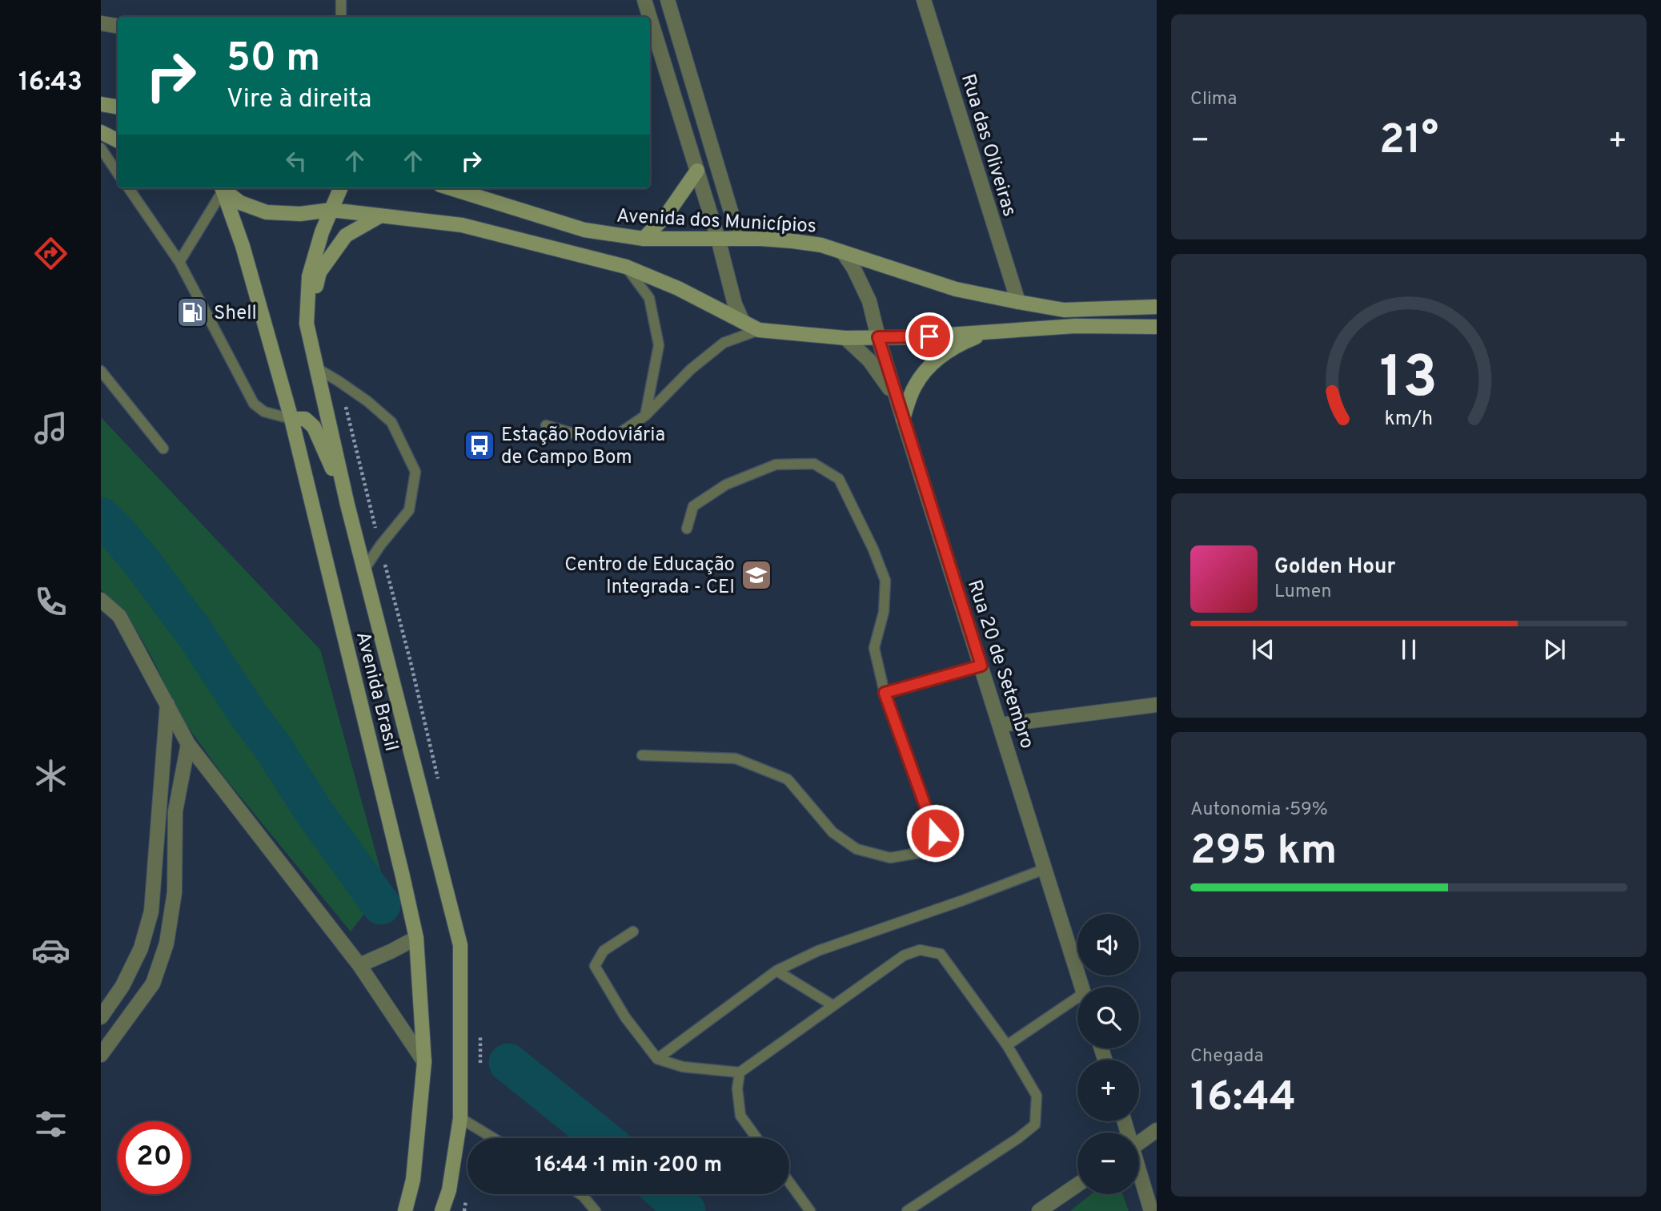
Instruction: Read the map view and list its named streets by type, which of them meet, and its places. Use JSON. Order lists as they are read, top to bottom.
{
  "streets": {
    "main road": ["Avenida dos Municípios", "Avenida Brasil"],
    "street": ["Rua das Oliveiras", "Rua 20 de Setembro"]
  },
  "crossings": [
    ["Rua das Oliveiras", "Avenida dos Municípios"],
    ["Avenida dos Municípios", "Rua 20 de Setembro"]
  ],
  "places": {
    "fuel station": ["Shell"],
    "bus stop": ["Estação Rodoviária de Campo Bom"],
    "school or university": ["Centro de Educação Integrada - CEI"]
  },
  "page": {
    "tabs": "16:43",
    "tile": [
      "Clima",
      ["Autonomia · 59%", "295 km"],
      ["Chegada", "16:44"]
    ],
    "turn": ["50 m", "Vire à direita"],
    "heat": ["−", "21°", "+"],
    "song": ["Golden Hour", "Lumen"],
    "map_buttons": ["+", "−"],
    "limit": "20",
    "trip": "16:44 · 1 min · 200 m",
    "gauge": ["13", "km/h"]
  }
}
